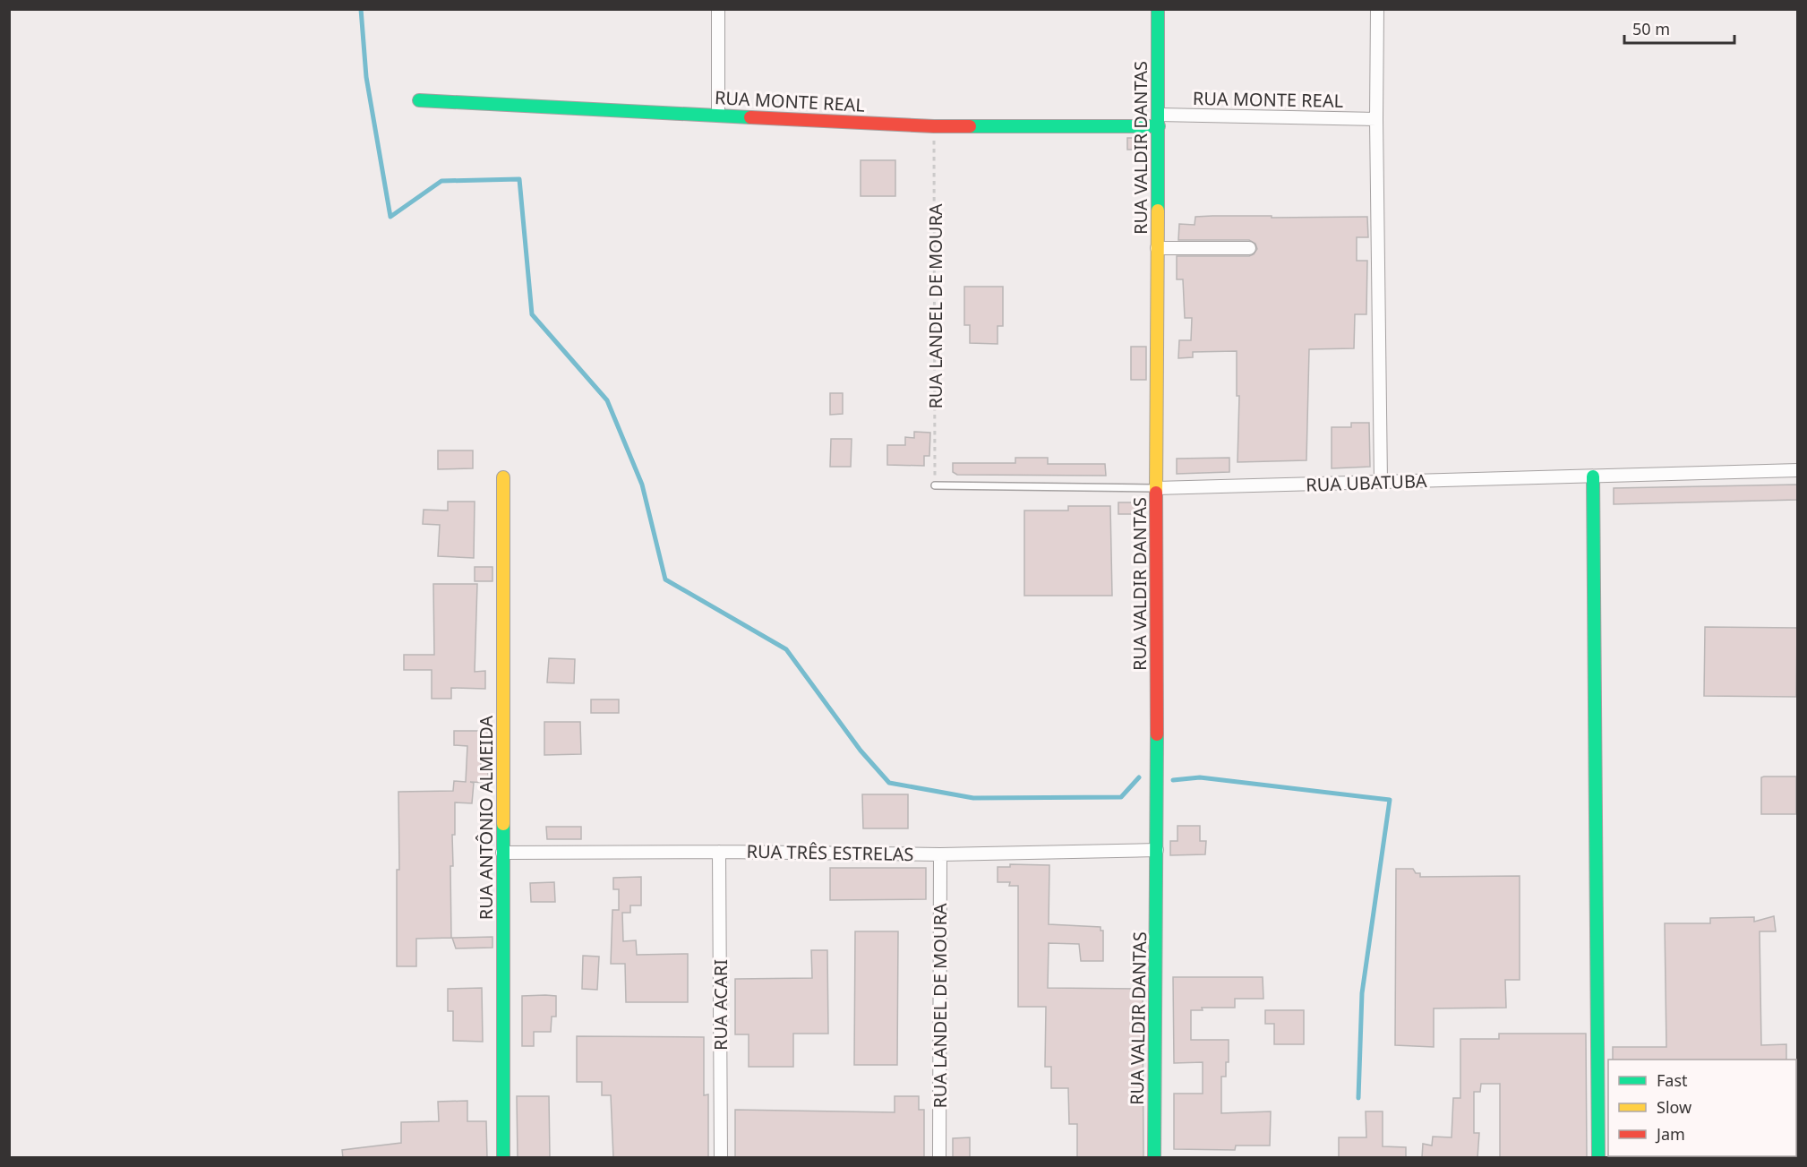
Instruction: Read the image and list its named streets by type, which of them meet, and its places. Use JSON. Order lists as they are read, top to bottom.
{
  "streets": {
    "street": [
      "RUA MONTE REAL",
      "RUA VALDIR DANTAS",
      "RUA LANDEL DE MOURA",
      "RUA UBATUBA",
      "RUA ANTÔNIO ALMEIDA",
      "RUA TRÊS ESTRELAS",
      "RUA ACARI"
    ]
  },
  "crossings": [
    ["RUA MONTE REAL", "RUA VALDIR DANTAS"],
    ["RUA MONTE REAL", "RUA LANDEL DE MOURA"],
    ["RUA VALDIR DANTAS", "RUA UBATUBA"],
    ["RUA VALDIR DANTAS", "RUA TRÊS ESTRELAS"],
    ["RUA LANDEL DE MOURA", "RUA UBATUBA"],
    ["RUA LANDEL DE MOURA", "RUA TRÊS ESTRELAS"],
    ["RUA ANTÔNIO ALMEIDA", "RUA TRÊS ESTRELAS"],
    ["RUA TRÊS ESTRELAS", "RUA ACARI"]
  ],
  "legend": ["Fast", "Slow", "Jam"],
  "scale_bar": "50 m"
}
